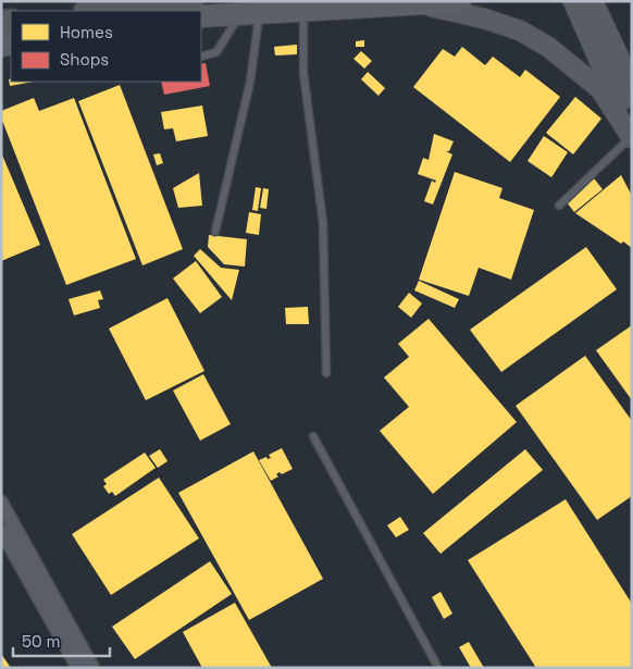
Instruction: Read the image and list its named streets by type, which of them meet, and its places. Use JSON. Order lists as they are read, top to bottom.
{
  "legend": ["Homes", "Shops"],
  "scale_bar": "50 m"
}
